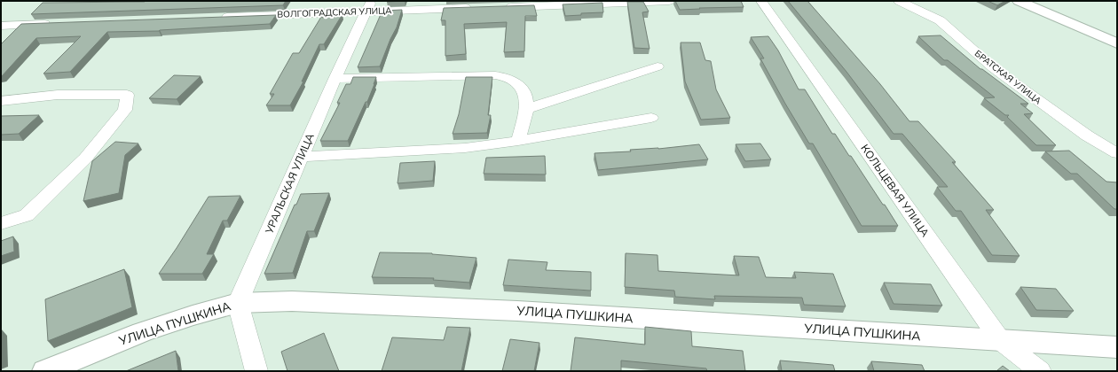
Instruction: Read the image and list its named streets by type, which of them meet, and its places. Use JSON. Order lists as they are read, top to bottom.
{
  "streets": {
    "street": [
      "ВОЛГОГРАДСКАЯ УЛИЦА",
      "БРАТСКАЯ УЛИЦА",
      "УРАЛЬСКАЯ УЛИЦА",
      "КОЛЬЦЕВАЯ УЛИЦА",
      "УЛИЦА ПУШКИНА"
    ]
  },
  "crossings": [
    ["ВОЛГОГРАДСКАЯ УЛИЦА", "УРАЛЬСКАЯ УЛИЦА"],
    ["УРАЛЬСКАЯ УЛИЦА", "УЛИЦА ПУШКИНА"],
    ["КОЛЬЦЕВАЯ УЛИЦА", "УЛИЦА ПУШКИНА"]
  ]
}
